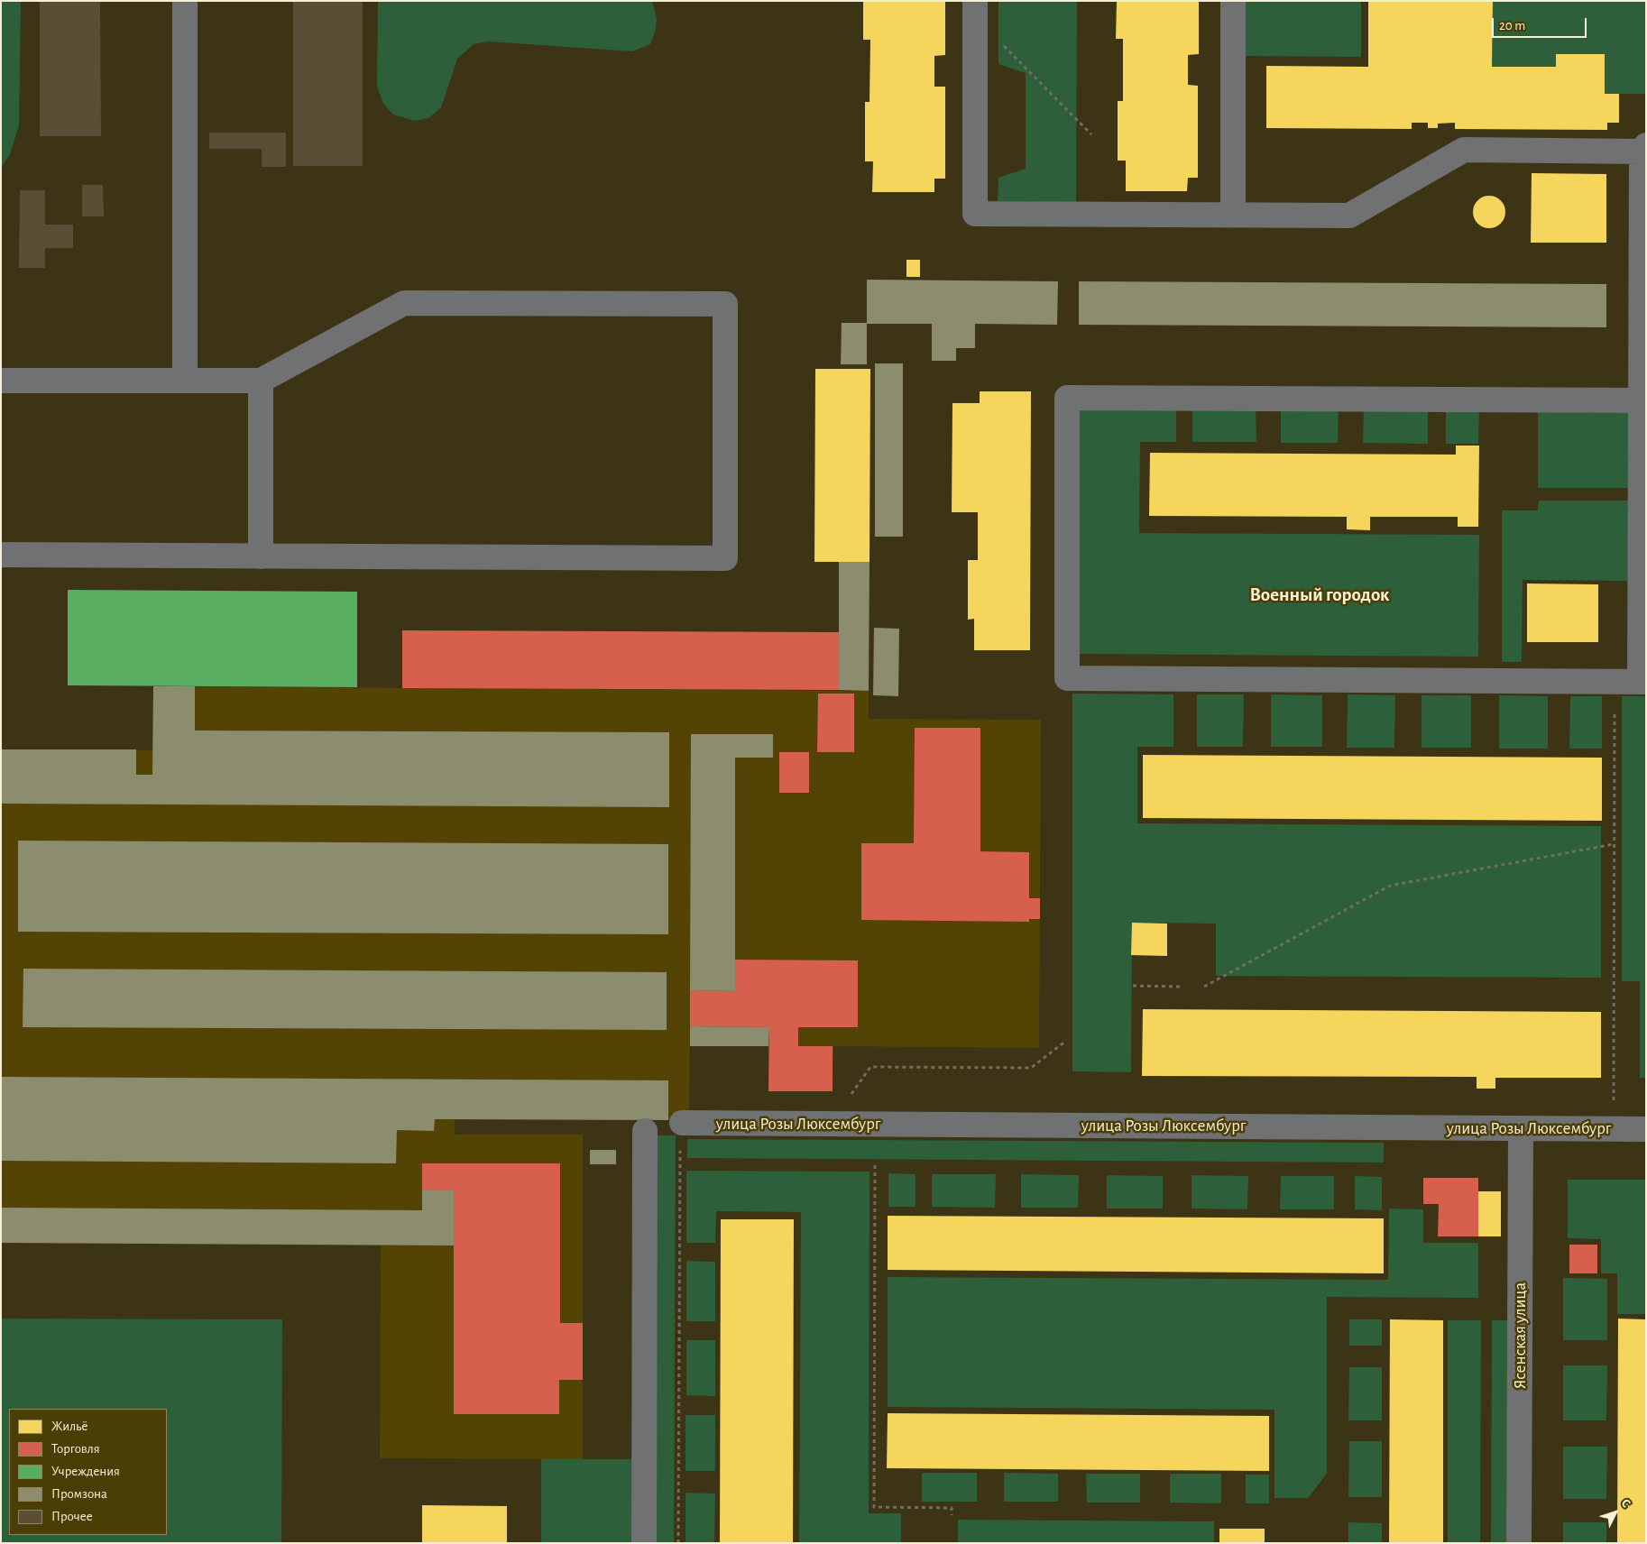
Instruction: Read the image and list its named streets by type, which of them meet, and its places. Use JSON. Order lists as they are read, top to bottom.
{
  "streets": {
    "street": ["улица Розы Люксембург", "Ясенская улица"]
  },
  "crossings": [
    ["улица Розы Люксембург", "Ясенская улица"]
  ],
  "districts": ["Военный городок"],
  "legend": [
    "Жильё",
    "Торговля",
    "Учреждения",
    "Промзона",
    "Прочее"
  ],
  "scale_bar": "20 m",
  "north": "top right"
}
